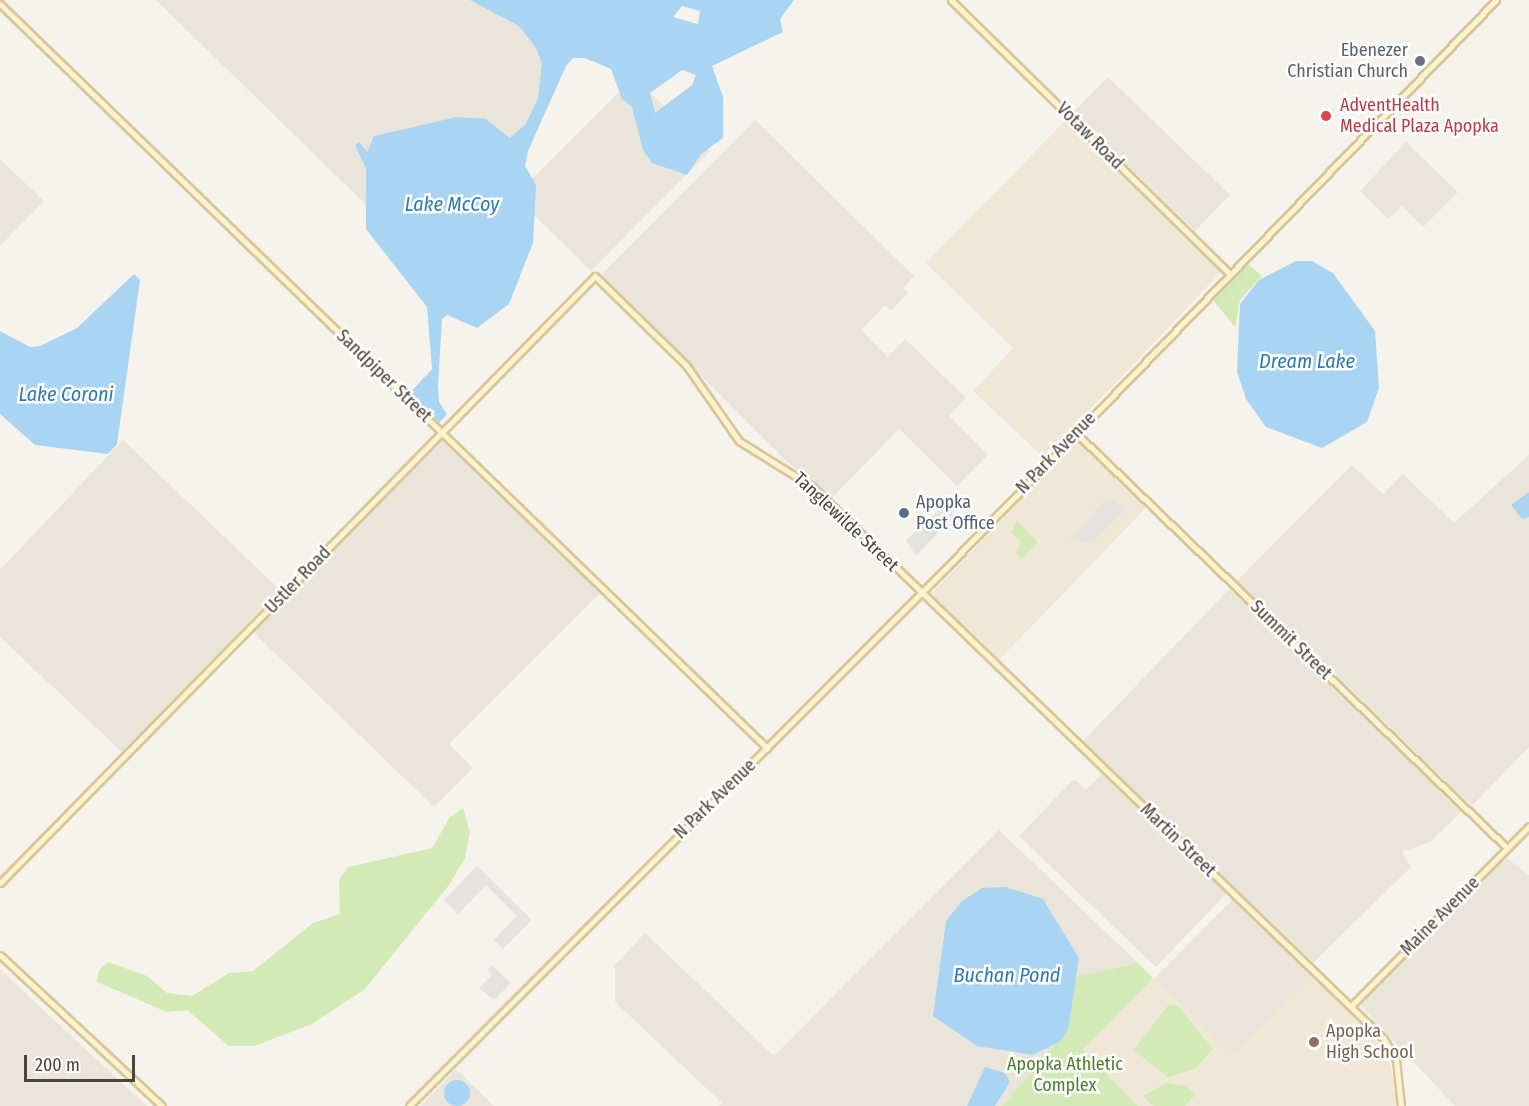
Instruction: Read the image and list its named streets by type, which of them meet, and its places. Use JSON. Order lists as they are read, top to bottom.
{
  "streets": {
    "street": [
      "Votaw Road",
      "Sandpiper Street",
      "N Park Avenue",
      "Tanglewilde Street",
      "Ustler Road",
      "Summit Street",
      "Martin Street",
      "Maine Avenue"
    ]
  },
  "crossings": [
    ["Votaw Road", "N Park Avenue"],
    ["Sandpiper Street", "N Park Avenue"],
    ["Sandpiper Street", "Ustler Road"],
    ["N Park Avenue", "Tanglewilde Street"],
    ["N Park Avenue", "Summit Street"],
    ["N Park Avenue", "Martin Street"],
    ["Tanglewilde Street", "Ustler Road"],
    ["Tanglewilde Street", "Martin Street"],
    ["Summit Street", "Maine Avenue"],
    ["Martin Street", "Maine Avenue"]
  ],
  "water": [
    "Lake McCoy",
    "Dream Lake",
    "Lake Coroni",
    "Buchan Pond"
  ],
  "parks": ["Apopka Athletic Complex"],
  "places": [
    "Ebenezer Christian Church",
    "AdventHealth Medical Plaza Apopka",
    "Apopka Post Office",
    "Apopka High School"
  ],
  "scale_bar": "200 m"
}
